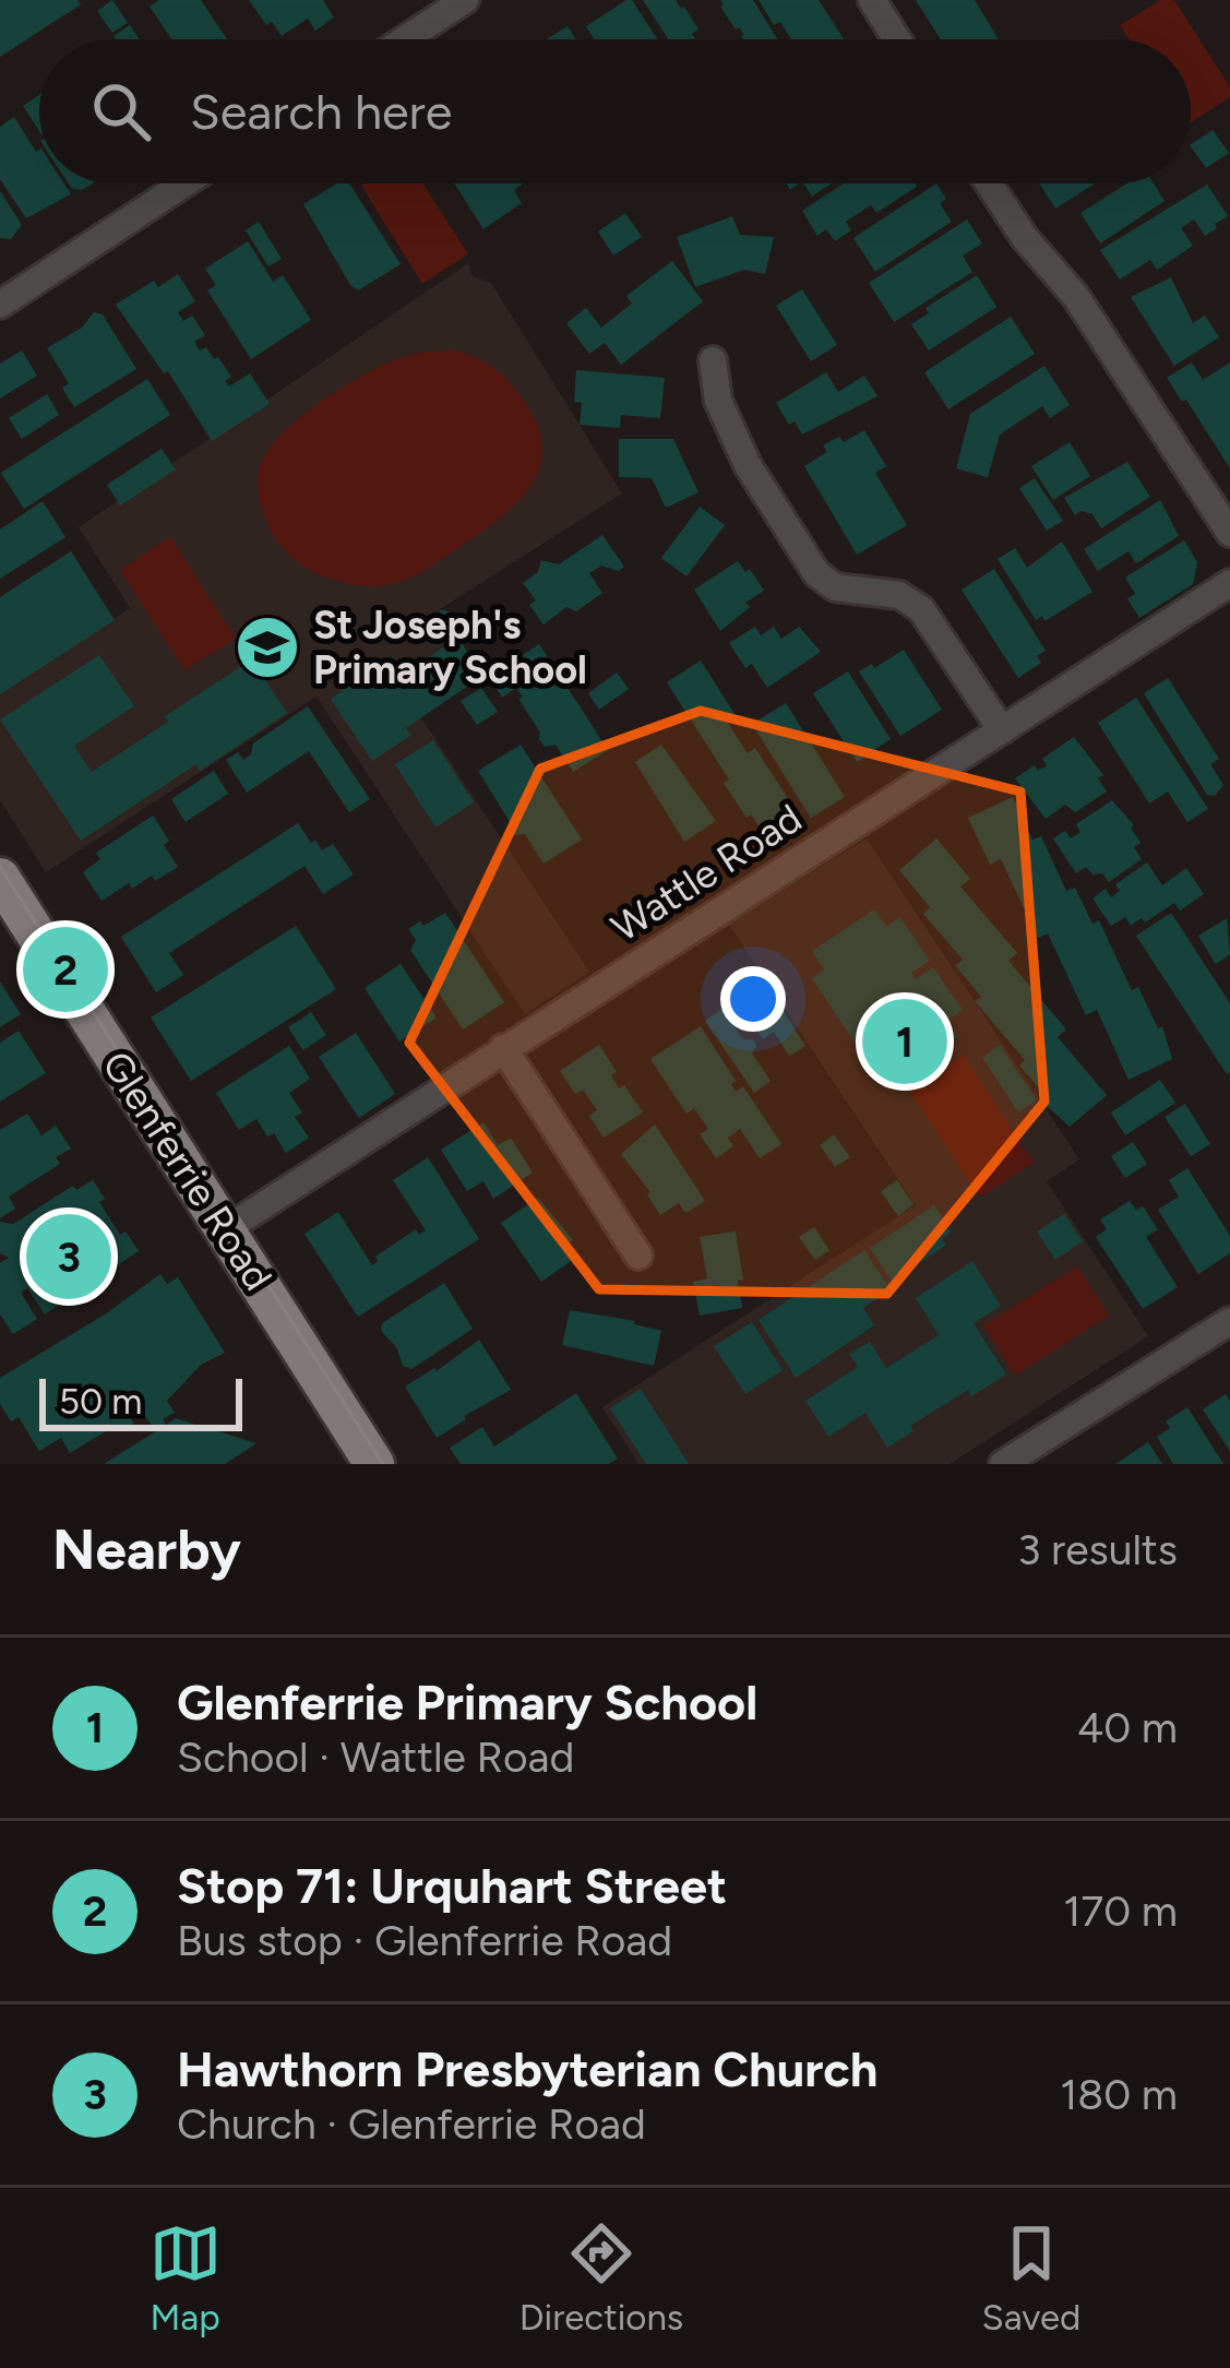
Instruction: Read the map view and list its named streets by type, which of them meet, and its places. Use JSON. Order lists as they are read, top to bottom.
{
  "streets": {
    "main road": ["Glenferrie Road"],
    "street": ["Wattle Road"]
  },
  "crossings": [
    ["Wattle Road", "Glenferrie Road"]
  ],
  "places": {
    "school or university": ["St Joseph's Primary School"]
  },
  "scale_bar": "50 m",
  "page": {
    "search": "Search here",
    "pins": ["2", "1", "3"],
    "scale": "50 m",
    "heading": ["Nearby", "3 results"],
    "list": [
      {
        "mark": "1",
        "name": "Glenferrie Primary School",
        "note": "School · Wattle Road",
        "value": "40 m"
      },
      {
        "mark": "2",
        "name": "Stop 71: Urquhart Street",
        "note": "Bus stop · Glenferrie Road",
        "value": "170 m"
      },
      {
        "mark": "3",
        "name": "Hawthorn Presbyterian Church",
        "note": "Church · Glenferrie Road",
        "value": "180 m"
      }
    ],
    "nav": ["Map", "Directions", "Saved"]
  }
}
